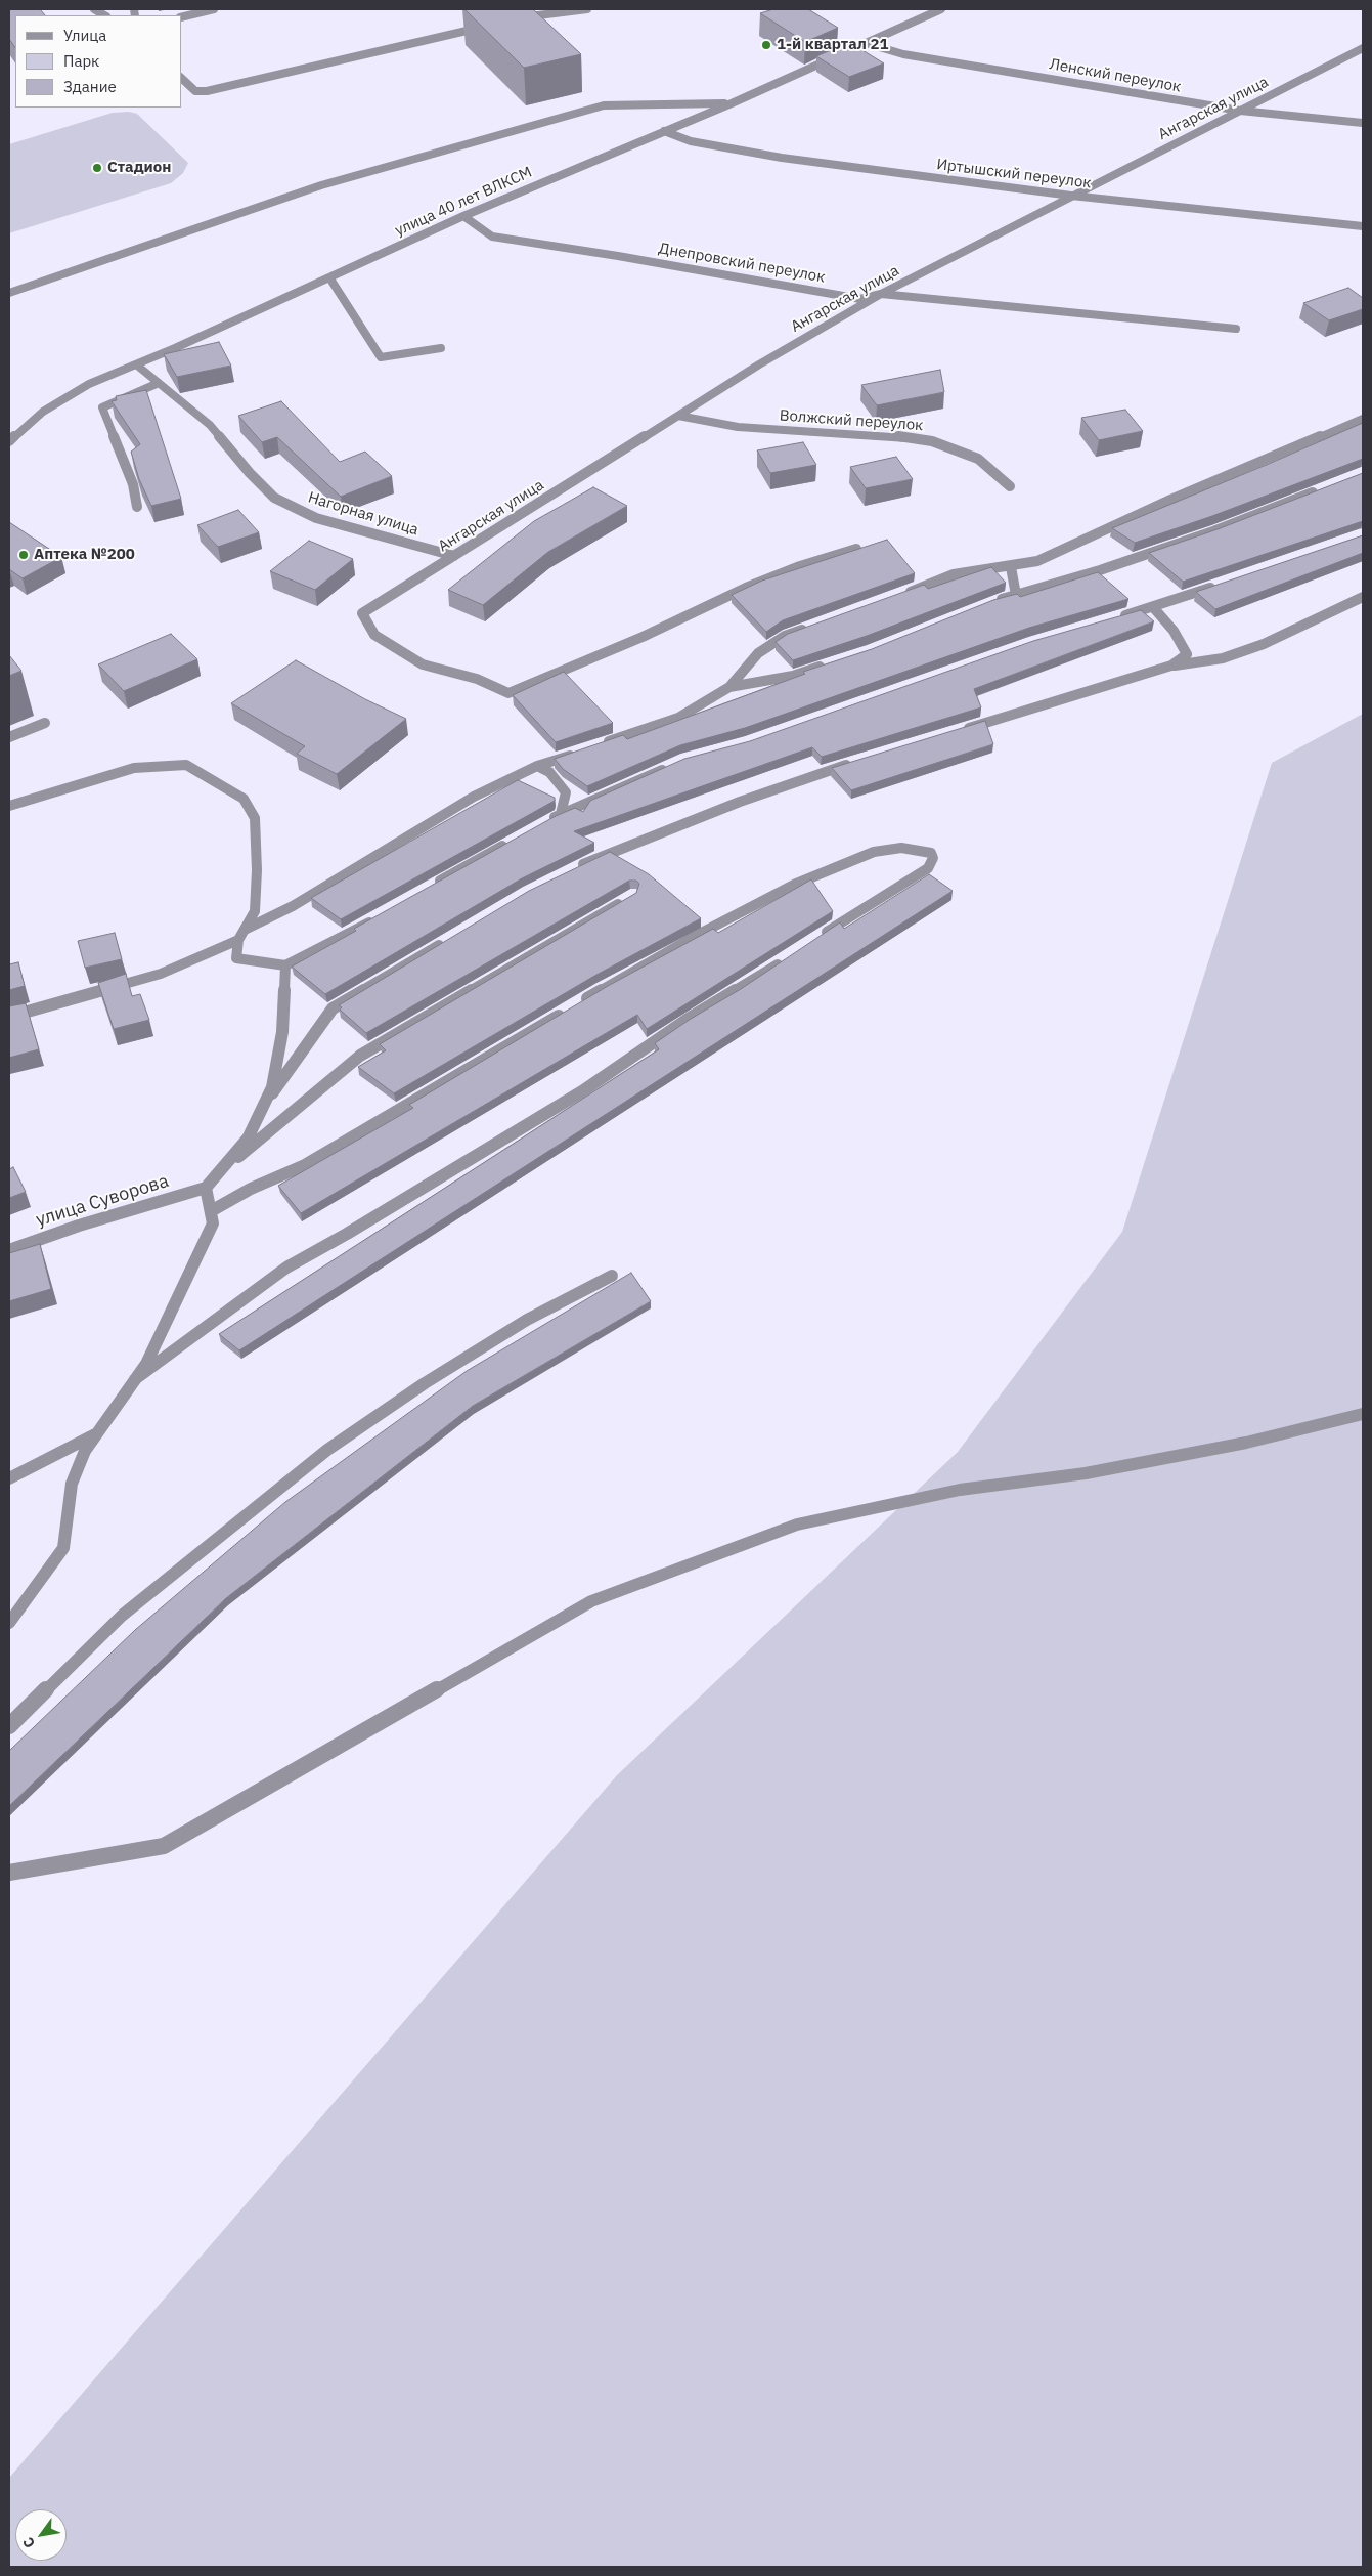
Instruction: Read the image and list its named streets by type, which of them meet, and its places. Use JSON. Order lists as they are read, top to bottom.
{
  "streets": {
    "street": [
      "Ленский переулок",
      "Ангарская улица",
      "Иртышский переулок",
      "улица 40 лет ВЛКСМ",
      "Днепровский переулок",
      "Волжский переулок",
      "Нагорная улица",
      "улица Суворова"
    ]
  },
  "crossings": [
    ["Ленский переулок", "Ангарская улица"],
    ["Ленский переулок", "улица 40 лет ВЛКСМ"],
    ["Ангарская улица", "Иртышский переулок"],
    ["Ангарская улица", "Днепровский переулок"],
    ["Ангарская улица", "Волжский переулок"],
    ["Ангарская улица", "Нагорная улица"],
    ["Иртышский переулок", "улица 40 лет ВЛКСМ"],
    ["улица 40 лет ВЛКСМ", "Днепровский переулок"],
    ["улица 40 лет ВЛКСМ", "Нагорная улица"]
  ],
  "places": ["1-й квартал 21", "Стадион", "Аптека №200"],
  "legend": ["Улица", "Парк", "Здание"],
  "north": "bottom left"
}
